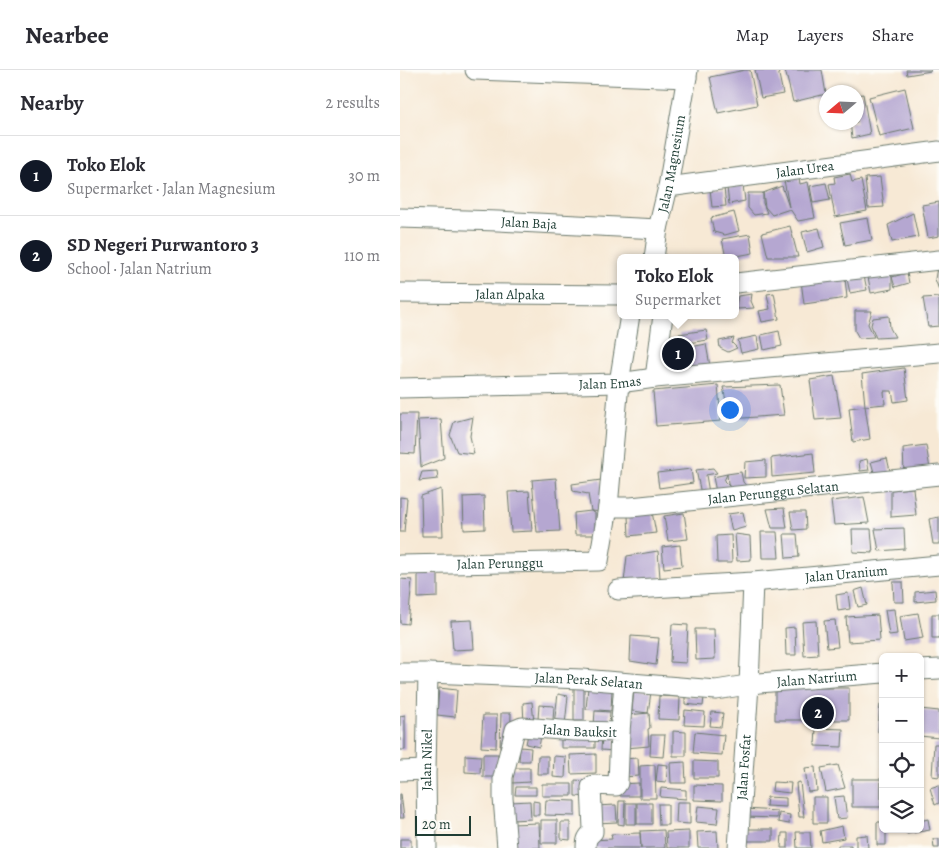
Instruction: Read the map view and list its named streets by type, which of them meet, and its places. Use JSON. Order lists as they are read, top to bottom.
{
  "streets": {
    "street": [
      "Jalan Magnesium",
      "Jalan Urea",
      "Jalan Baja",
      "Jalan Alpaka",
      "Jalan Emas",
      "Jalan Perunggu Selatan",
      "Jalan Perunggu",
      "Jalan Uranium",
      "Jalan Natrium",
      "Jalan Perak Selatan",
      "Jalan Bauksit",
      "Jalan Nikel",
      "Jalan Fosfat"
    ]
  },
  "crossings": [
    ["Jalan Magnesium", "Jalan Urea"],
    ["Jalan Magnesium", "Jalan Baja"],
    ["Jalan Perunggu Selatan", "Jalan Perunggu"],
    ["Jalan Natrium", "Jalan Perak Selatan"],
    ["Jalan Natrium", "Jalan Fosfat"],
    ["Jalan Perak Selatan", "Jalan Nikel"],
    ["Jalan Perak Selatan", "Jalan Fosfat"]
  ],
  "scale_bar": "20 m",
  "north": "left",
  "page": {
    "header": "Nearbee",
    "nav": ["Map", "Layers", "Share"],
    "heading": ["Nearby", "2 results"],
    "list": [
      {
        "mark": "1",
        "name": "Toko Elok",
        "note": "Supermarket · Jalan Magnesium",
        "value": "30 m"
      },
      {
        "mark": "2",
        "name": "SD Negeri Purwantoro 3",
        "note": "School · Jalan Natrium",
        "value": "110 m"
      }
    ],
    "popup": ["Toko Elok", "Supermarket"],
    "pins": ["1", "2"],
    "map_buttons": ["+", "−"],
    "scale": "20 m"
  }
}
